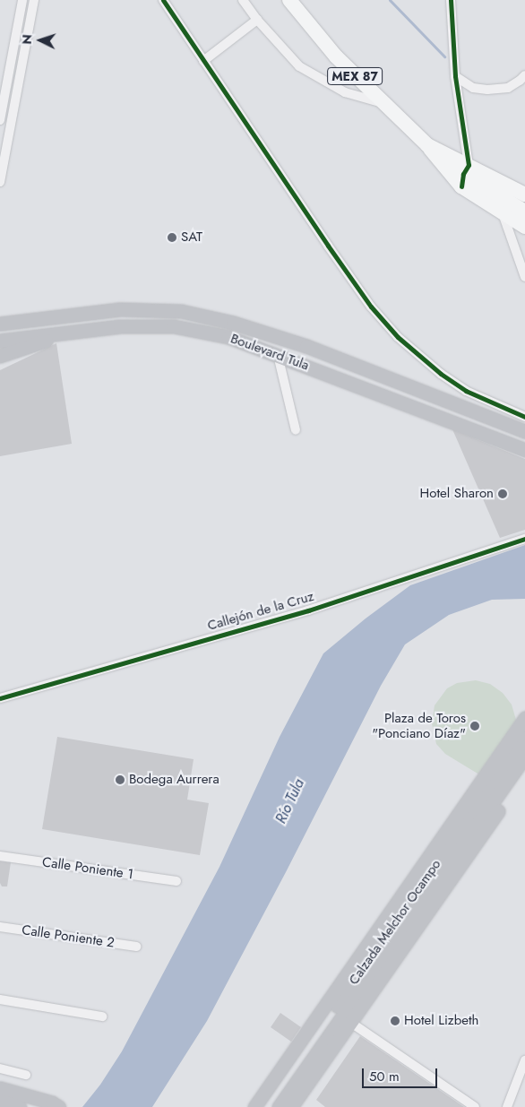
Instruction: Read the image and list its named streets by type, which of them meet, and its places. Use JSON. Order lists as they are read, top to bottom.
{
  "streets": {
    "main road": ["MEX 87", "Boulevard Tula", "Calzada Melchor Ocampo"],
    "street": ["Callejón de la Cruz", "Calle Poniente 1", "Calle Poniente 2"]
  },
  "water": ["Río Tula"],
  "places": [
    "SAT",
    "Hotel Sharon",
    "Plaza de Toros \"Ponciano Díaz\"",
    "Bodega Aurrera",
    "Hotel Lizbeth"
  ],
  "scale_bar": "50 m",
  "north": "left"
}
